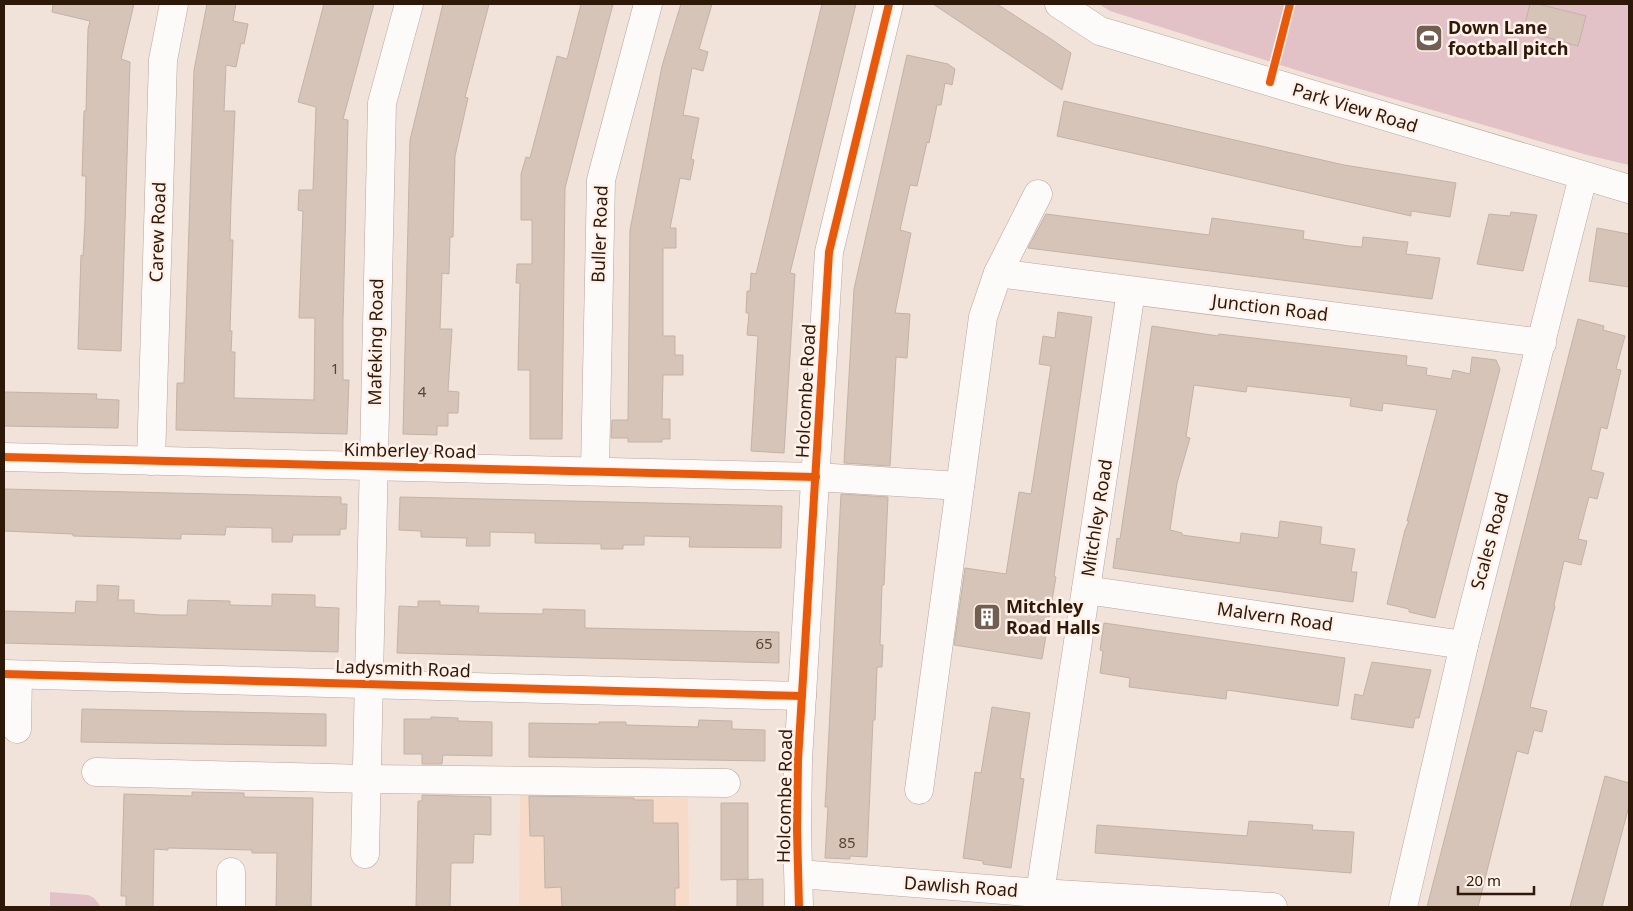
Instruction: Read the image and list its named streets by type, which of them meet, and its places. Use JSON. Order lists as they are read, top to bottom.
{
  "streets": {
    "street": [
      "Park View Road",
      "Carew Road",
      "Buller Road",
      "Junction Road",
      "Mafeking Road",
      "Holcombe Road",
      "Kimberley Road",
      "Mitchley Road",
      "Scales Road",
      "Malvern Road",
      "Ladysmith Road",
      "Dawlish Road"
    ]
  },
  "crossings": [
    ["Park View Road", "Scales Road"],
    ["Carew Road", "Kimberley Road"],
    ["Buller Road", "Kimberley Road"],
    ["Junction Road", "Mitchley Road"],
    ["Junction Road", "Scales Road"],
    ["Mafeking Road", "Kimberley Road"],
    ["Mafeking Road", "Ladysmith Road"],
    ["Holcombe Road", "Kimberley Road"],
    ["Holcombe Road", "Ladysmith Road"],
    ["Holcombe Road", "Dawlish Road"],
    ["Mitchley Road", "Malvern Road"],
    ["Mitchley Road", "Dawlish Road"],
    ["Scales Road", "Malvern Road"]
  ],
  "places": {
    "sports": ["Down Lane football pitch"],
    "building": ["Mitchley Road Halls"]
  },
  "house_numbers": [
    "1",
    "4",
    "65",
    "85"
  ],
  "scale_bar": "20 m"
}
